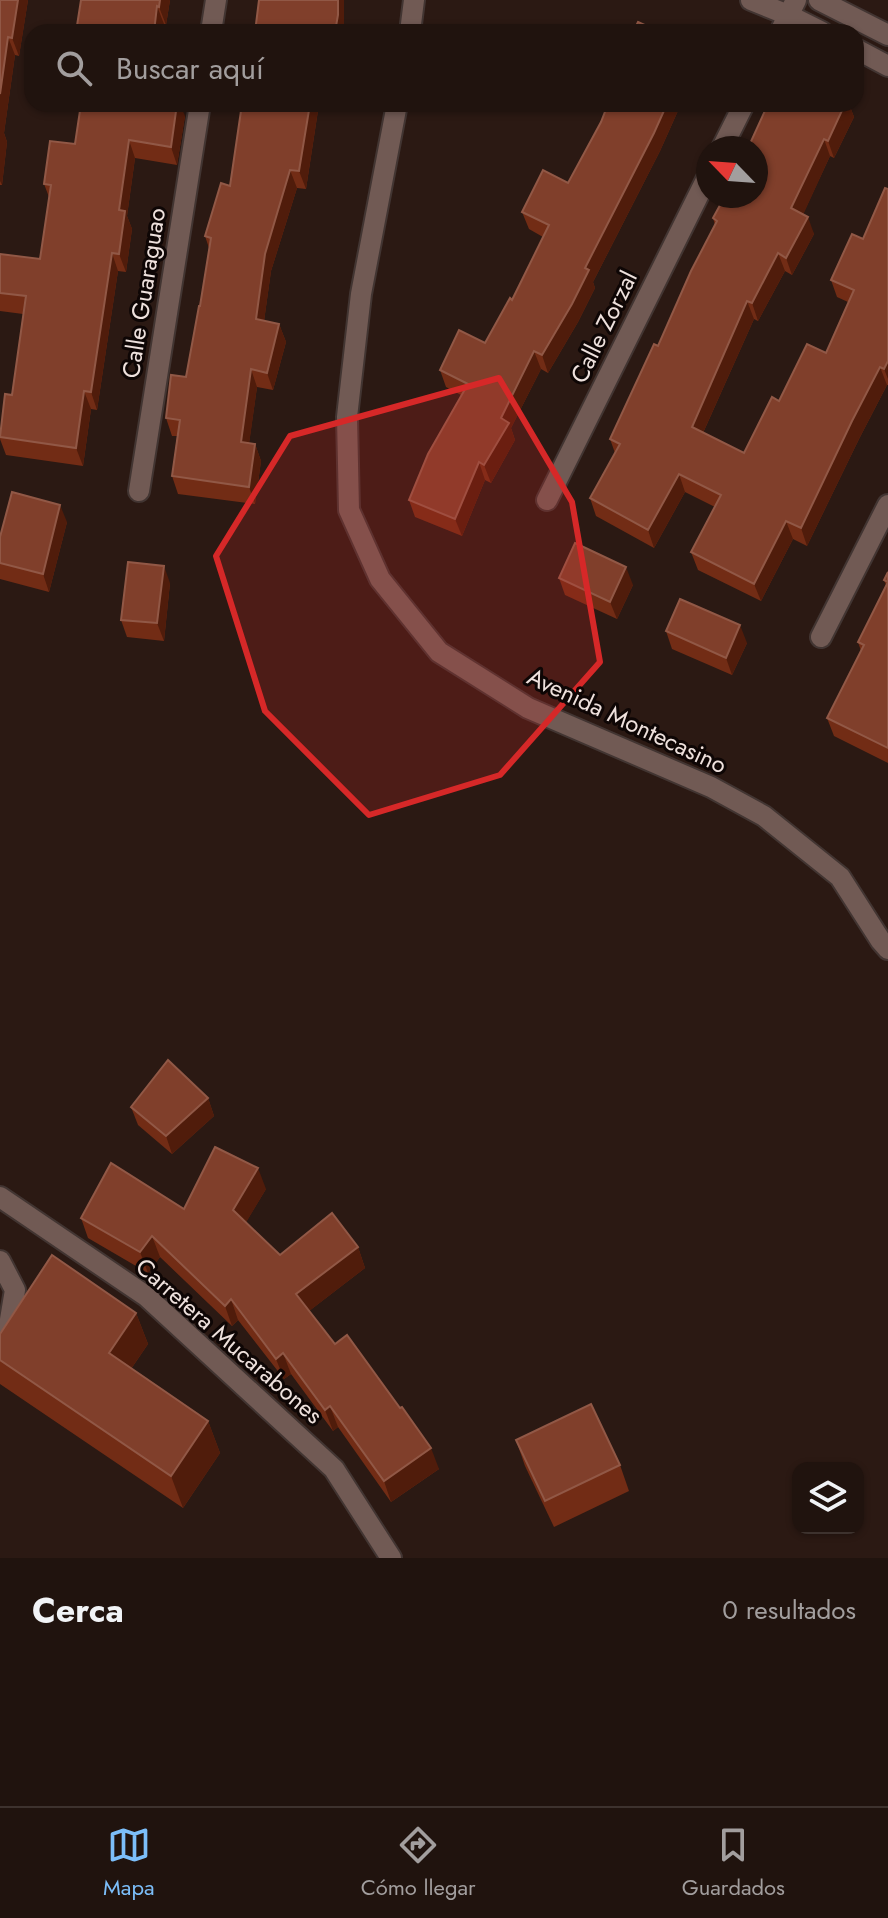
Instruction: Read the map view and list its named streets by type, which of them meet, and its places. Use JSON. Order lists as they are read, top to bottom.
{
  "streets": {
    "street": [
      "Calle Guaraguao",
      "Calle Zorzal",
      "Avenida Montecasino",
      "Carretera Mucarabones"
    ]
  },
  "north": "top left",
  "page": {
    "search": "Buscar aquí",
    "heading": ["Cerca", "0 resultados"],
    "nav": ["Mapa", "Cómo llegar", "Guardados"]
  }
}
